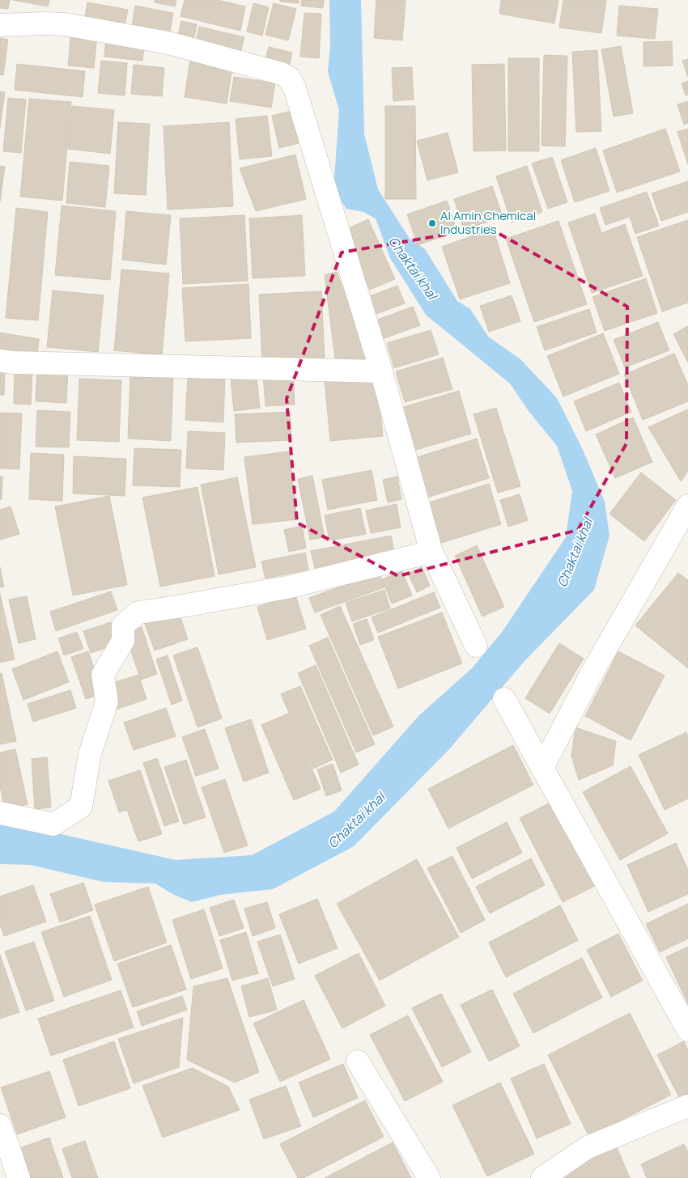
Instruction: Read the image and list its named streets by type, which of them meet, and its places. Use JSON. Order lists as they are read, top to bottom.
{
  "water": ["Chaktai khal"],
  "places": ["Al Amin Chemical Industries"]
}
